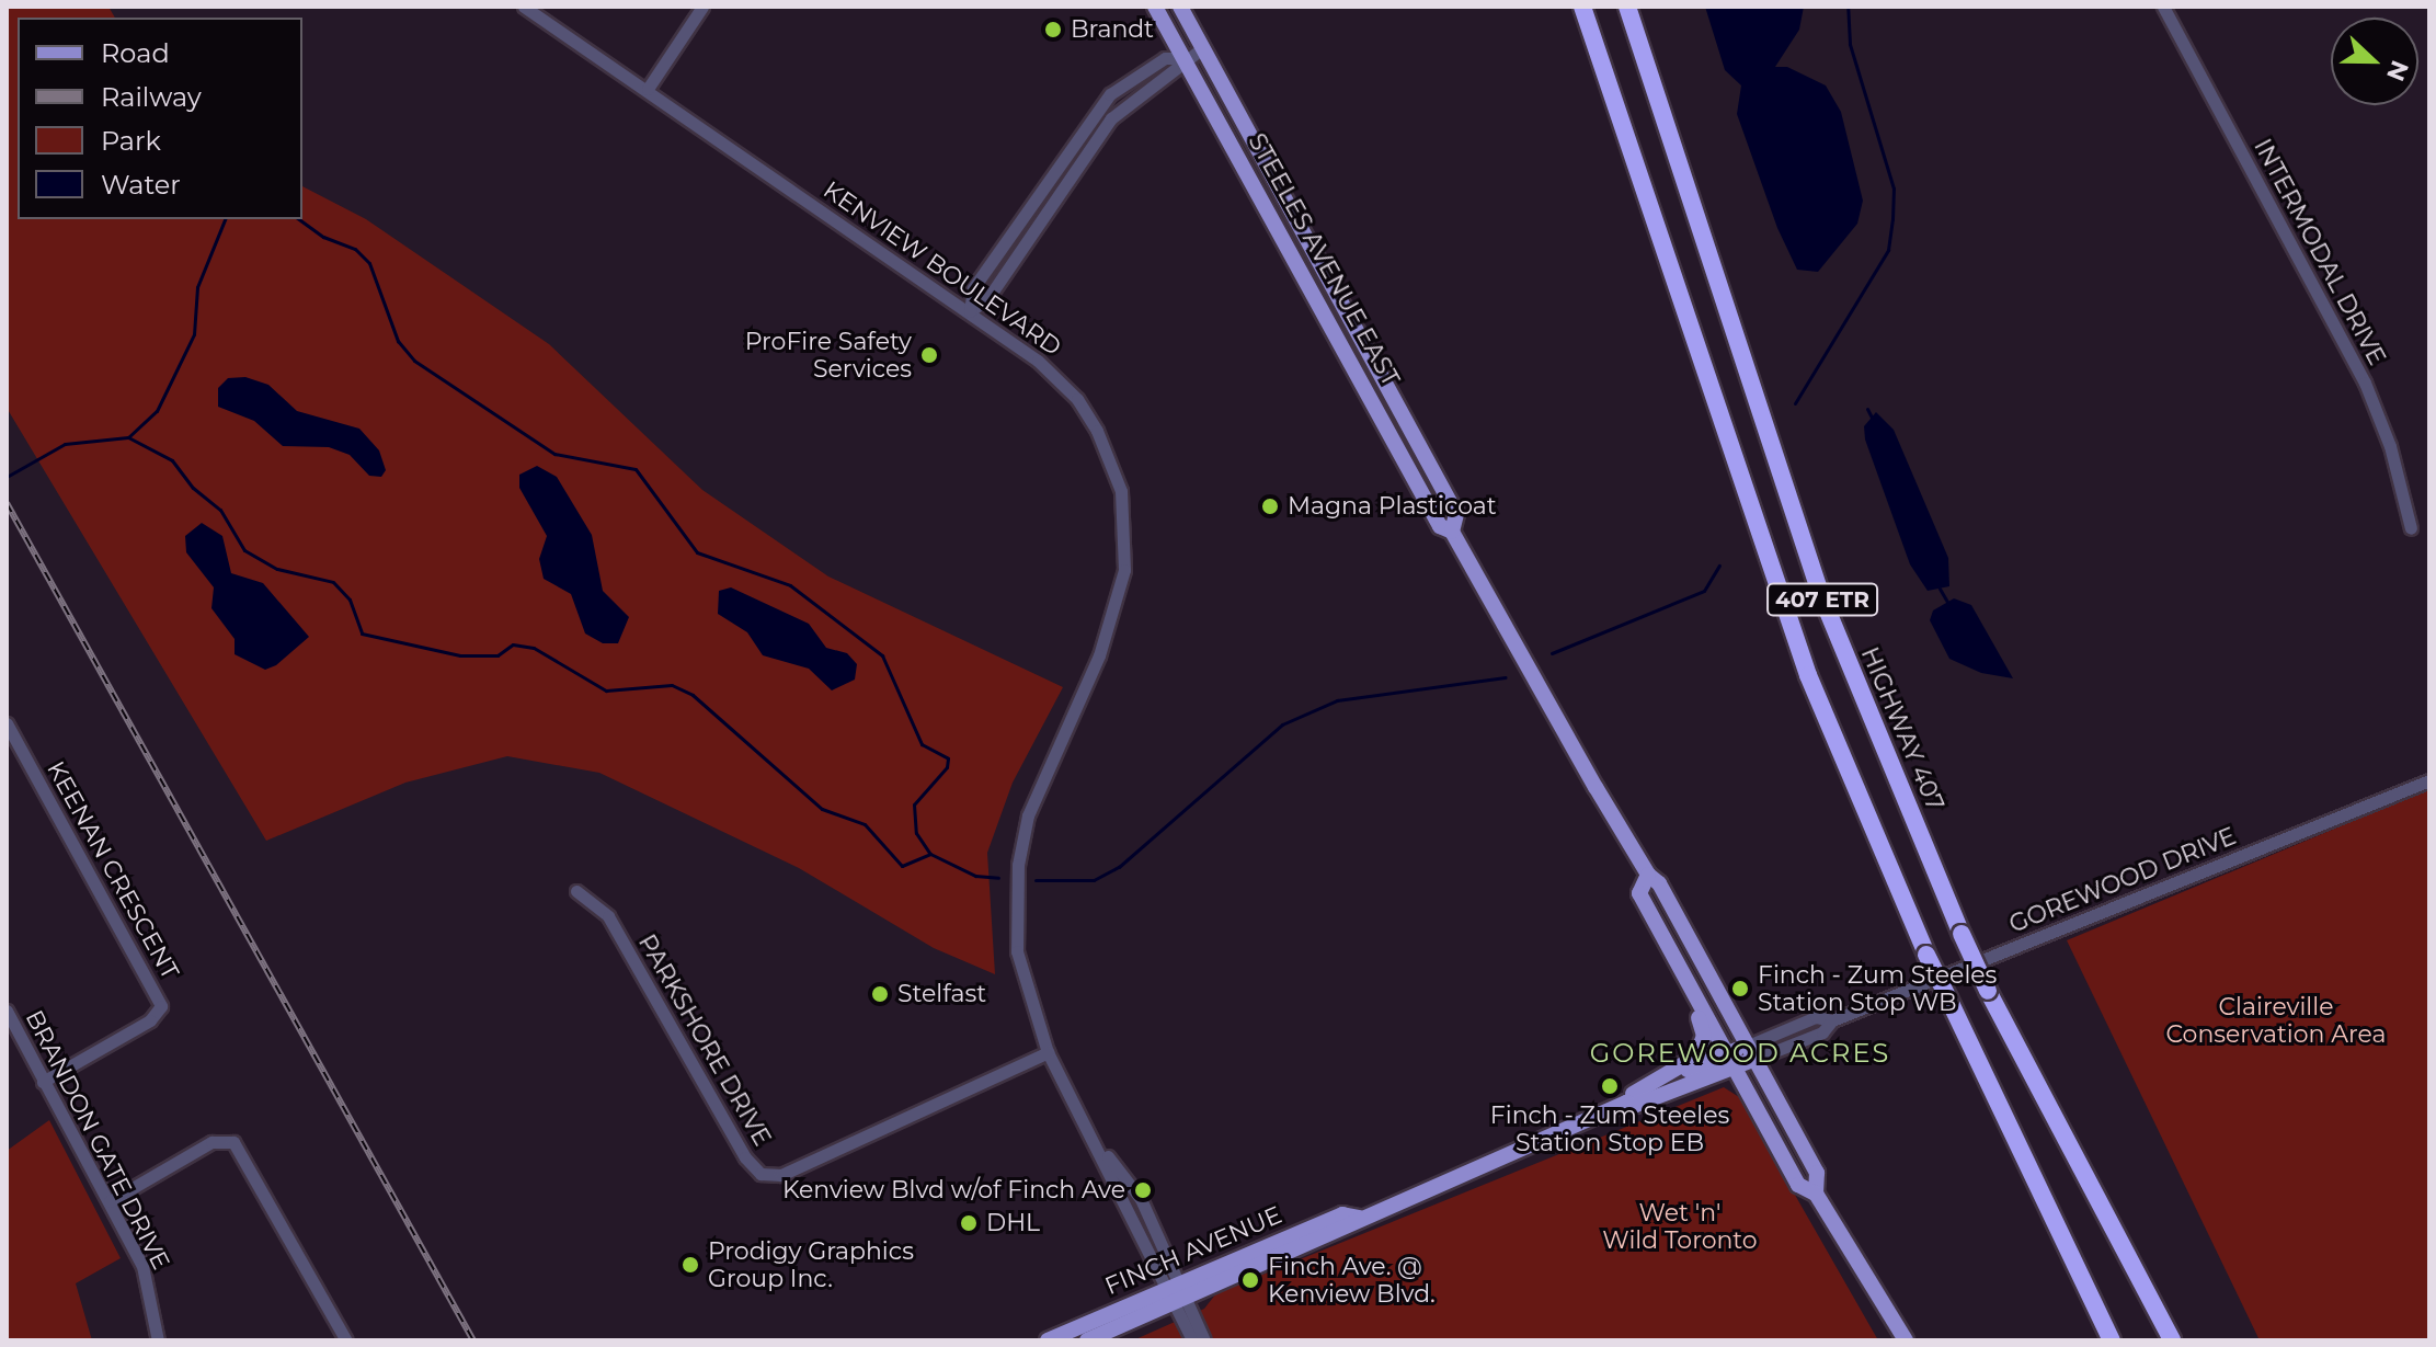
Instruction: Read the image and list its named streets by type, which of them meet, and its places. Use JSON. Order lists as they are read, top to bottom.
{
  "streets": {
    "highway": ["407 ETR", "HIGHWAY 407"],
    "main road": ["STEELES AVENUE EAST", "FINCH AVENUE"],
    "street": [
      "INTERMODAL DRIVE",
      "KENVIEW BOULEVARD",
      "KEENAN CRESCENT",
      "GOREWOOD DRIVE",
      "PARKSHORE DRIVE",
      "BRANDON GATE DRIVE"
    ]
  },
  "crossings": [
    ["STEELES AVENUE EAST", "GOREWOOD DRIVE"],
    ["STEELES AVENUE EAST", "FINCH AVENUE"],
    ["KENVIEW BOULEVARD", "PARKSHORE DRIVE"],
    ["KENVIEW BOULEVARD", "FINCH AVENUE"],
    ["KEENAN CRESCENT", "BRANDON GATE DRIVE"],
    ["GOREWOOD DRIVE", "FINCH AVENUE"]
  ],
  "districts": ["GOREWOOD ACRES"],
  "parks": ["Claireville Conservation Area", "Wet 'n' Wild Toronto"],
  "places": [
    "Brandt",
    "ProFire Safety Services",
    "Magna Plasticoat",
    "Finch - Zum Steeles Station Stop WB",
    "Stelfast",
    "Finch - Zum Steeles Station Stop EB",
    "Kenview Blvd w/of Finch Ave",
    "DHL",
    "Prodigy Graphics Group Inc.",
    "Finch Ave. @ Kenview Blvd."
  ],
  "legend": [
    "Road",
    "Railway",
    "Park",
    "Water"
  ],
  "north": "right"
}
